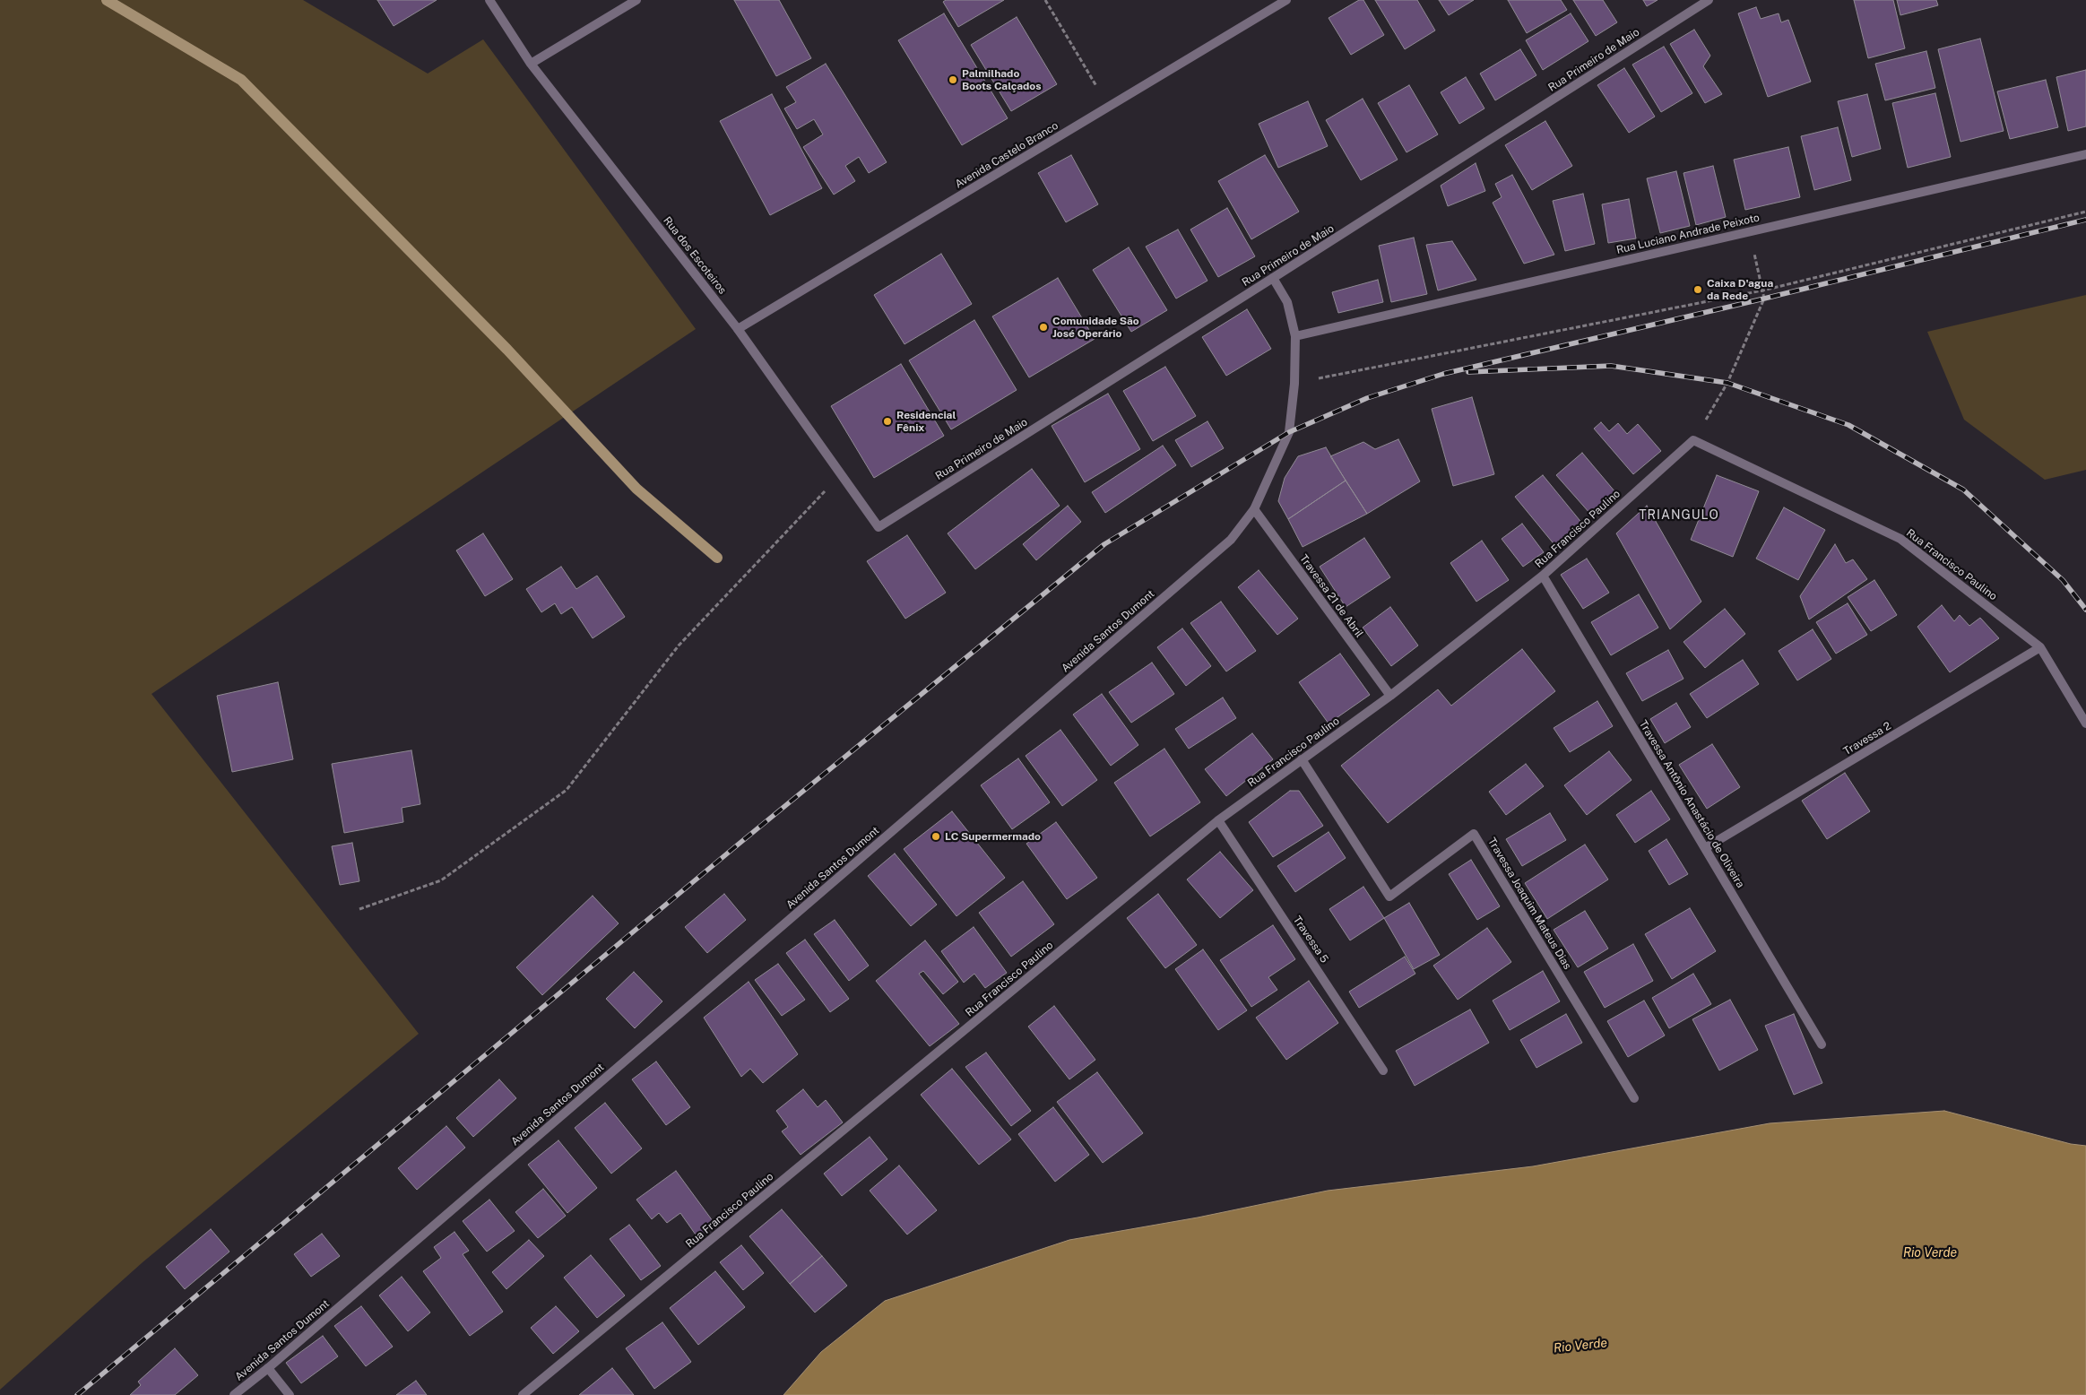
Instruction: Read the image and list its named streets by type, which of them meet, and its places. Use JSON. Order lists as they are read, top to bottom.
{
  "streets": {
    "street": [
      "Rua Primeiro de Maio",
      "Avenida Castelo Branco",
      "Rua Luciano Andrade Peixoto",
      "Rua dos Escoteiros",
      "Rua Francisco Paulino",
      "Travessa 21 de Abril",
      "Avenida Santos Dumont",
      "Travessa 2",
      "Travessa Antônio Anastácio de Oliveira",
      "Travessa Joaquim Mateus Dias",
      "Travessa 5"
    ]
  },
  "crossings": [
    ["Rua Primeiro de Maio", "Rua dos Escoteiros"],
    ["Rua Primeiro de Maio", "Avenida Santos Dumont"],
    ["Avenida Castelo Branco", "Rua dos Escoteiros"],
    ["Rua Luciano Andrade Peixoto", "Avenida Santos Dumont"],
    ["Rua Francisco Paulino", "Travessa 21 de Abril"],
    ["Rua Francisco Paulino", "Travessa 2"],
    ["Rua Francisco Paulino", "Travessa Antônio Anastácio de Oliveira"],
    ["Rua Francisco Paulino", "Travessa Joaquim Mateus Dias"],
    ["Rua Francisco Paulino", "Travessa 5"],
    ["Travessa 21 de Abril", "Avenida Santos Dumont"],
    ["Travessa 2", "Travessa Antônio Anastácio de Oliveira"]
  ],
  "districts": ["TRIANGULO"],
  "water": ["Rio Verde"],
  "places": [
    "Palmilhado Boots Calçados",
    "Caixa D'agua da Rede",
    "Comunidade São José Operário",
    "Residencial Fênix",
    "LC Supermermado"
  ]
}
